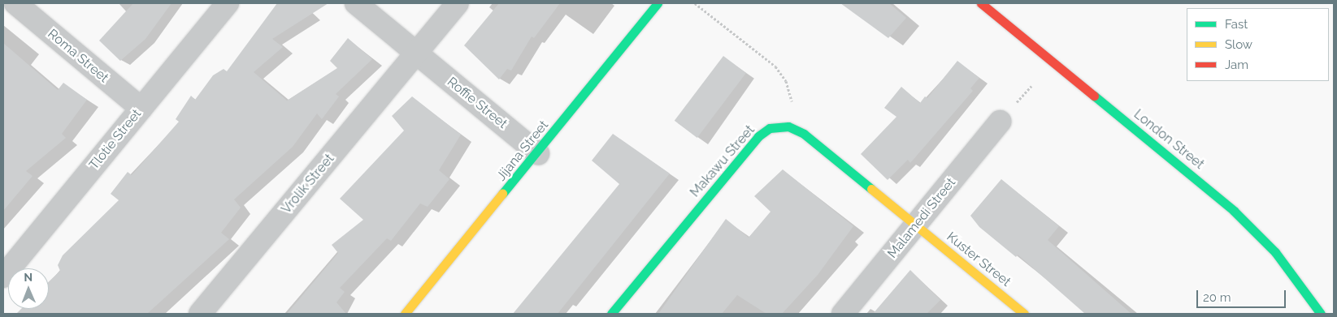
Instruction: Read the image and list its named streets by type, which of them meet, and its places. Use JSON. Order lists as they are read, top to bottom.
{
  "streets": {
    "street": [
      "Roma Street",
      "Roffie Street",
      "Tlotie Street",
      "London Street",
      "Jijana Street",
      "Makawu Street",
      "Vrolik Street",
      "Malamedi Street",
      "Kuster Street"
    ]
  },
  "crossings": [
    ["Roma Street", "Tlotie Street"],
    ["Roffie Street", "Jijana Street"],
    ["Roffie Street", "Vrolik Street"],
    ["Malamedi Street", "Kuster Street"]
  ],
  "legend": ["Fast", "Slow", "Jam"],
  "scale_bar": "20 m",
  "north": "top"
}
